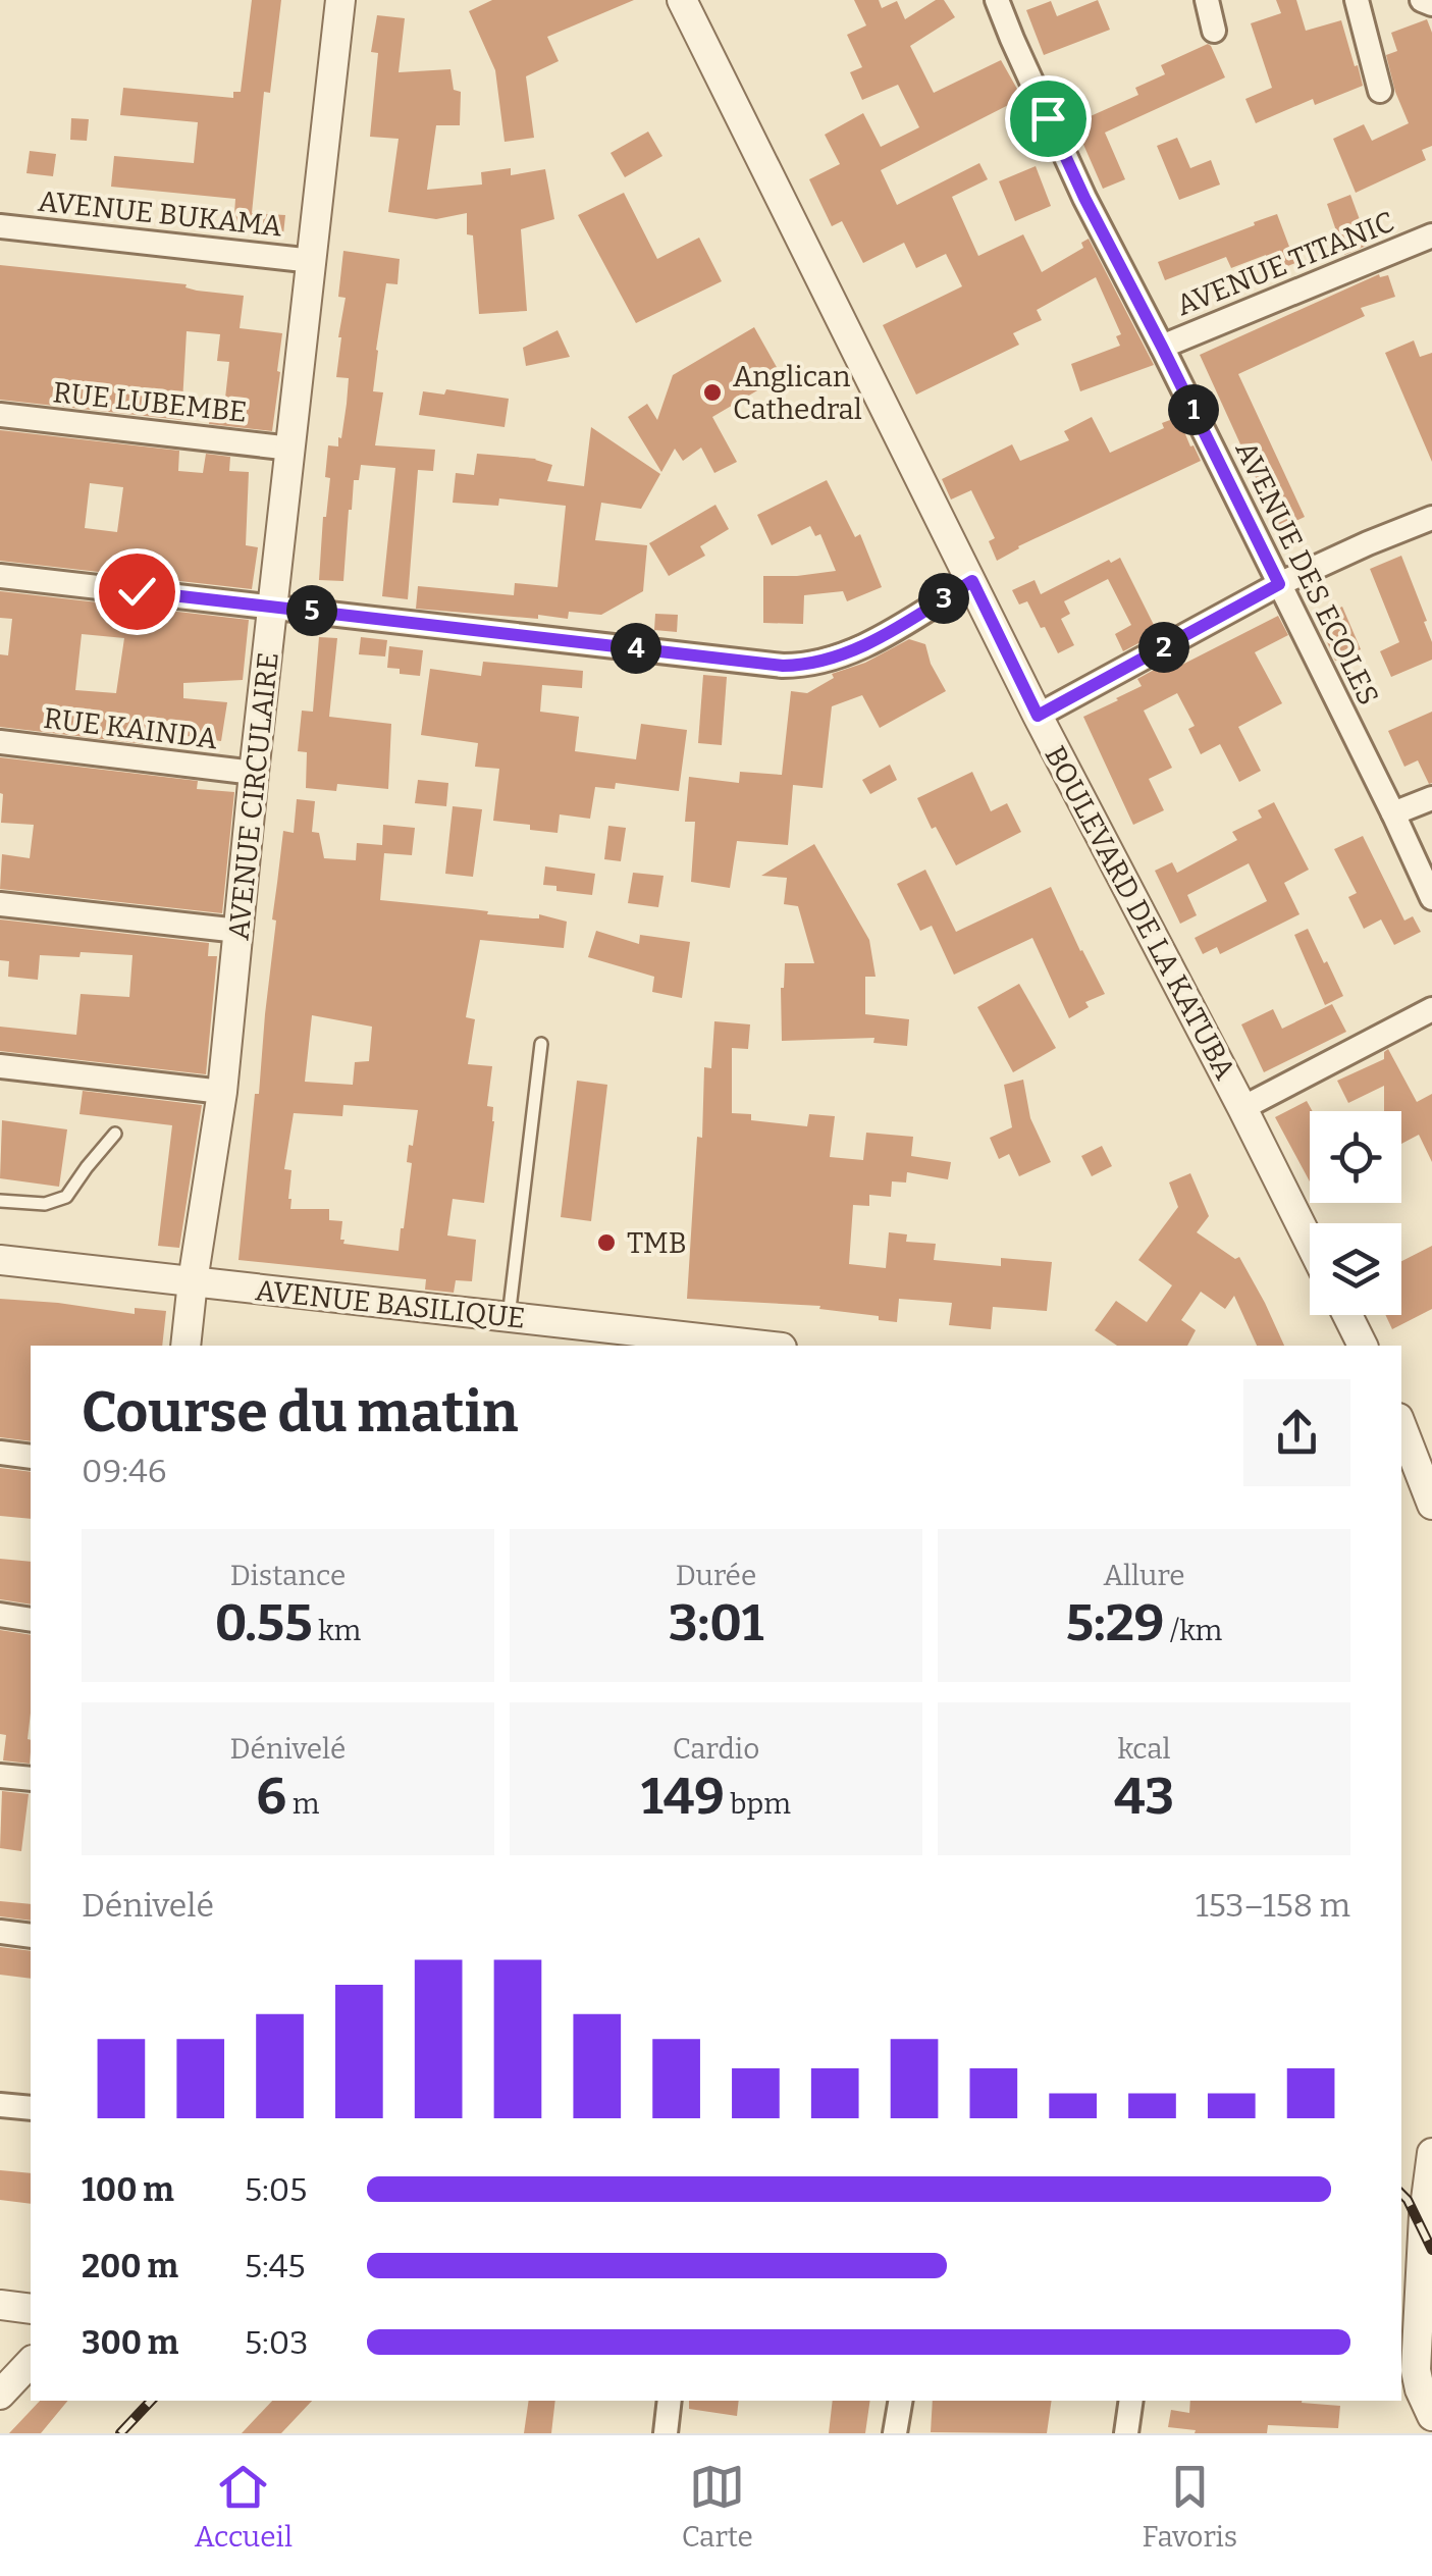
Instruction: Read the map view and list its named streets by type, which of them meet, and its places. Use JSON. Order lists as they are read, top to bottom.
{
  "streets": {
    "street": [
      "AVENUE BUKAMA",
      "AVENUE TITANIC",
      "RUE LUBEMBE",
      "AVENUE DES ECOLES",
      "RUE KAINDA",
      "AVENUE CIRCULAIRE",
      "BOULEVARD DE LA KATUBA",
      "AVENUE BASILIQUE"
    ]
  },
  "crossings": [
    ["AVENUE BUKAMA", "AVENUE CIRCULAIRE"],
    ["AVENUE TITANIC", "AVENUE DES ECOLES"],
    ["RUE LUBEMBE", "AVENUE CIRCULAIRE"],
    ["RUE KAINDA", "AVENUE CIRCULAIRE"],
    ["AVENUE CIRCULAIRE", "AVENUE BASILIQUE"]
  ],
  "places": ["Anglican Cathedral", "TMB"],
  "page": {
    "pins": [
      "1",
      "3",
      "5",
      "2",
      "4"
    ],
    "heading": ["Course du matin", "09:46"],
    "stats": [
      ["Distance", "0.55 km"],
      ["Durée", "3:01"],
      ["Allure", "5:29 /km"],
      ["Dénivelé", "6 m"],
      ["Cardio", "149 bpm"],
      ["kcal", "43"]
    ],
    "chart": ["Dénivelé", "153–158 m"],
    "list": [
      {
        "name": "100 m",
        "note": "5:05"
      },
      {
        "name": "200 m",
        "note": "5:45"
      },
      {
        "name": "300 m",
        "note": "5:03"
      }
    ],
    "tabs": ["Accueil", "Carte", "Favoris"]
  }
}
